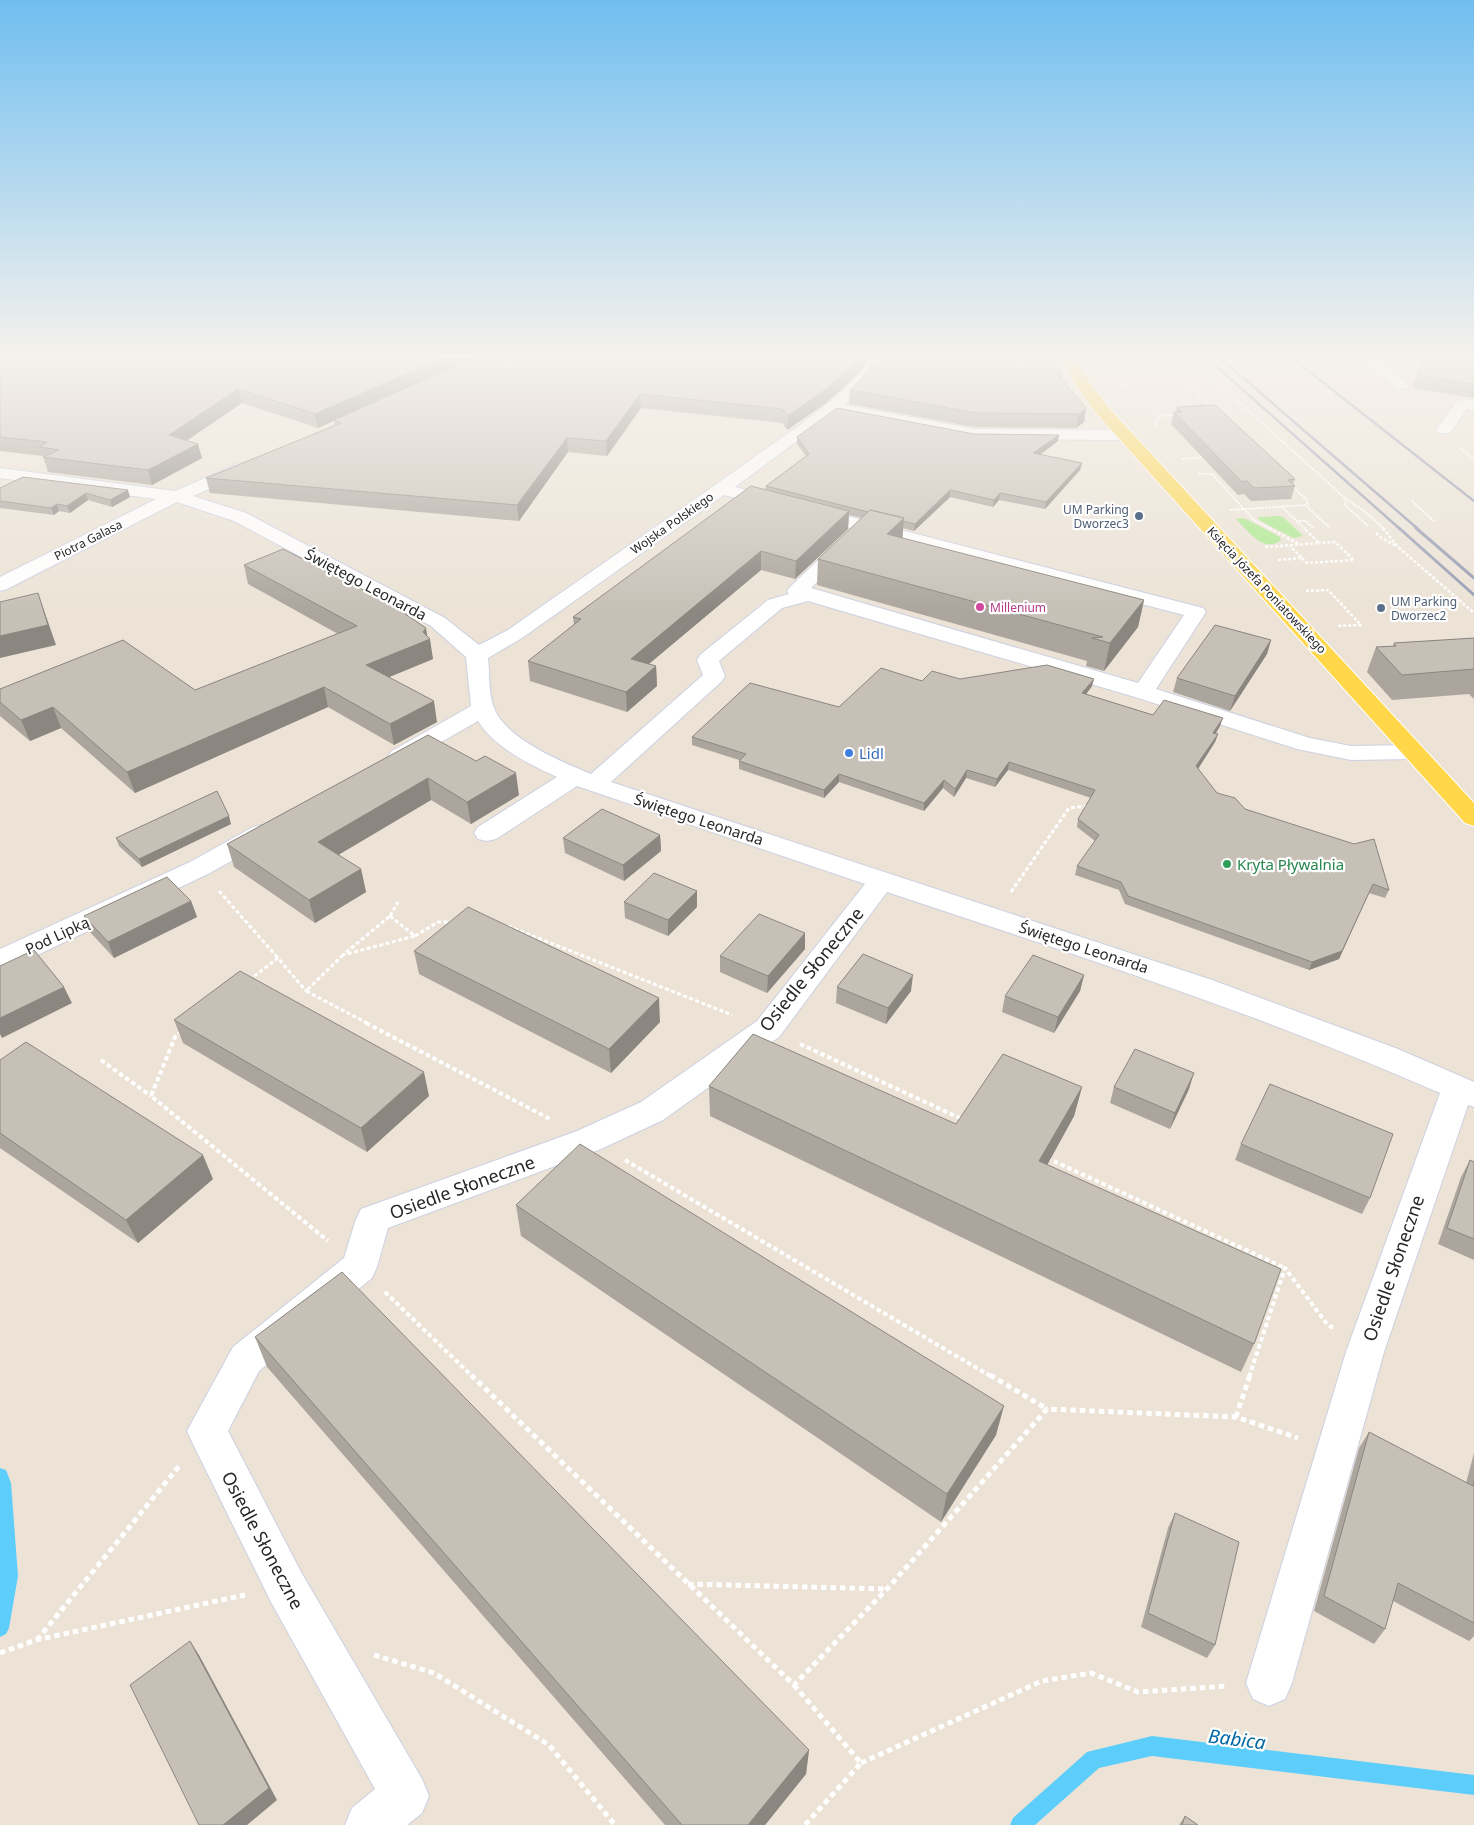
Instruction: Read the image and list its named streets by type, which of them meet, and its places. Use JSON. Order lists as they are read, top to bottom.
{
  "streets": {
    "main road": ["Księcia Józefa Poniatowskiego"],
    "street": [
      "Wojska Polskiego",
      "Piotra Galasa",
      "Świętego Leonarda",
      "Pod Lipką",
      "Osiedle Słoneczne"
    ]
  },
  "crossings": [
    ["Wojska Polskiego", "Świętego Leonarda"],
    ["Piotra Galasa", "Świętego Leonarda"],
    ["Świętego Leonarda", "Osiedle Słoneczne"]
  ],
  "water": ["Babica"],
  "places": [
    "UM Parking Dworzec3",
    "Millenium",
    "UM Parking Dworzec2",
    "Lidl",
    "Kryta Pływalnia"
  ]
}
